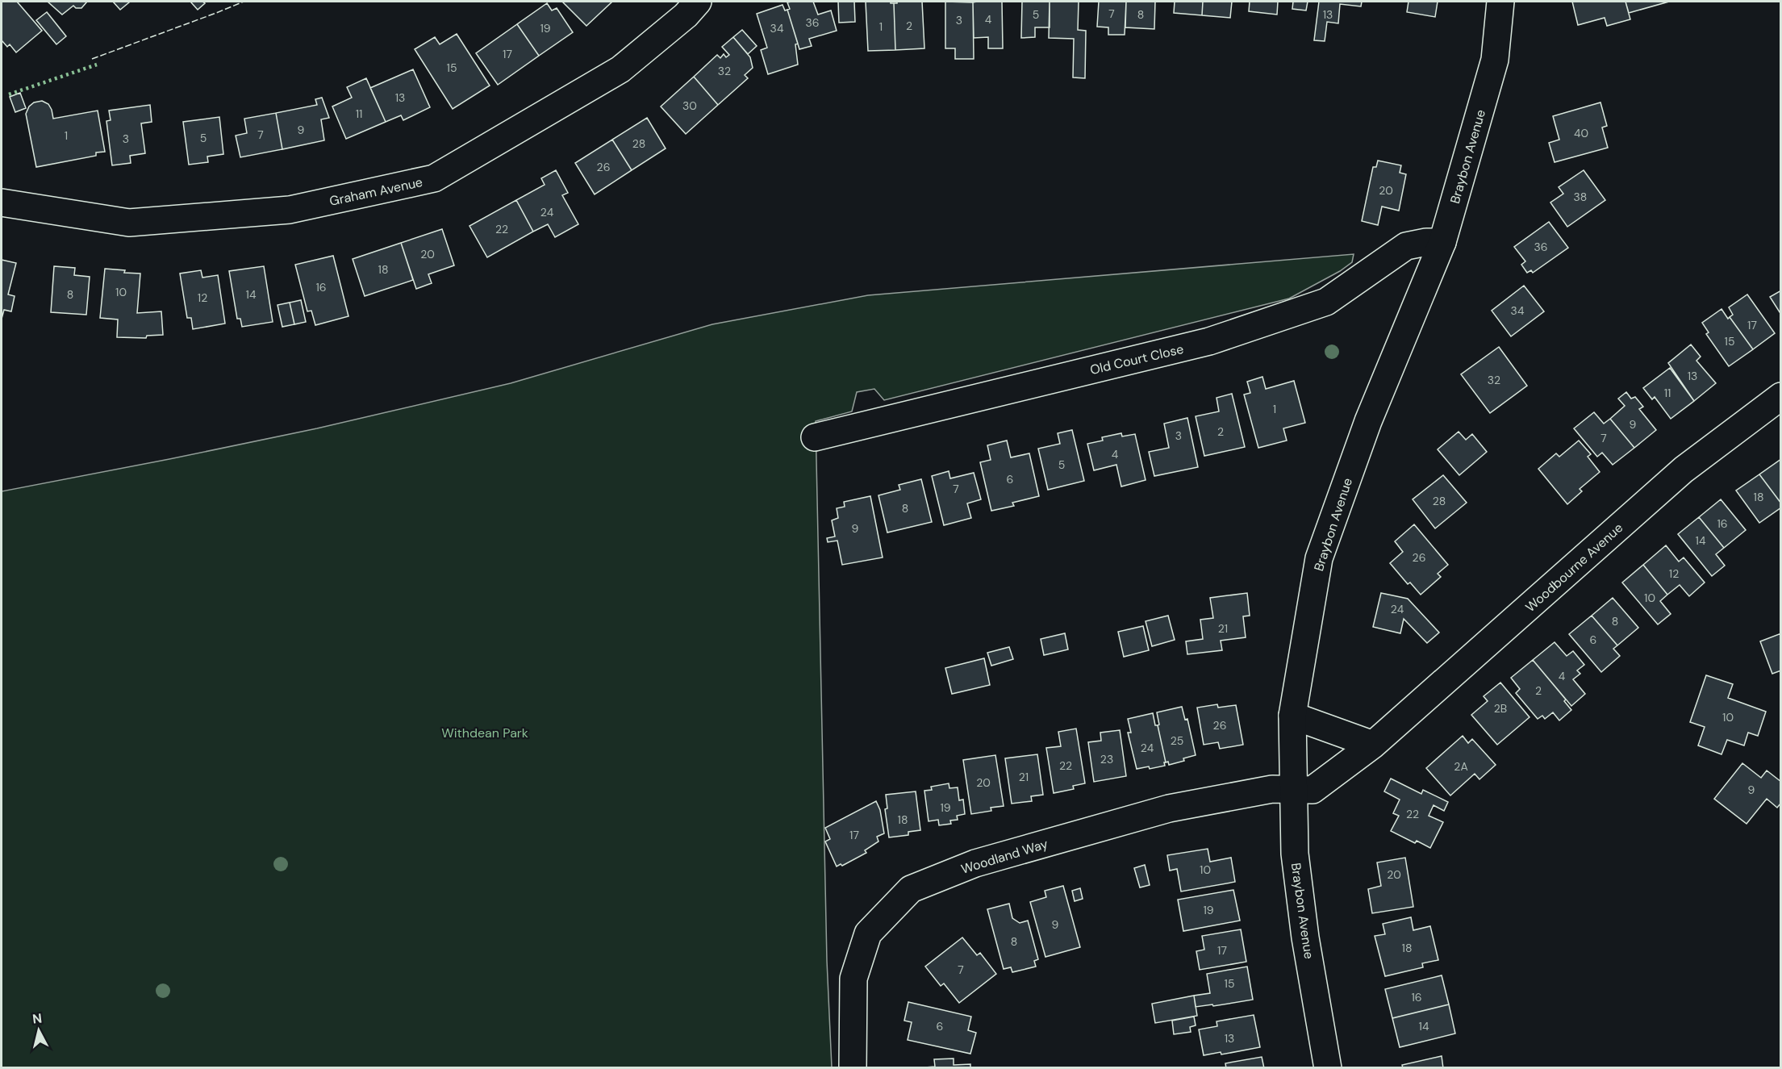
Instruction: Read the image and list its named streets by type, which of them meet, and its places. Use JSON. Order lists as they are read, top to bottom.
{
  "streets": {
    "street": [
      "Braybon Avenue",
      "Graham Avenue",
      "Old Court Close",
      "Woodbourne Avenue",
      "Woodland Way"
    ]
  },
  "crossings": [
    ["Braybon Avenue", "Old Court Close"],
    ["Braybon Avenue", "Woodbourne Avenue"],
    ["Braybon Avenue", "Woodland Way"],
    ["Woodbourne Avenue", "Woodland Way"]
  ],
  "parks": ["Withdean Park"],
  "house_numbers": [
    "7",
    "5",
    "8",
    "13",
    "4",
    "3",
    "36",
    "2",
    "1",
    "19",
    "34",
    "17",
    "15",
    "32",
    "13",
    "30",
    "11",
    "9",
    "40",
    "7",
    "1",
    "5",
    "3",
    "28",
    "26",
    "20",
    "38",
    "24",
    "22",
    "36",
    "20",
    "18",
    "16",
    "10",
    "8",
    "14",
    "12",
    "34",
    "17",
    "15",
    "13",
    "32",
    "11",
    "1",
    "9",
    "2",
    "3",
    "7",
    "4",
    "5",
    "6",
    "7",
    "18",
    "28",
    "8",
    "16",
    "9",
    "14",
    "26",
    "12",
    "10",
    "24",
    "8",
    "21",
    "6",
    "4",
    "2",
    "2B",
    "10",
    "26",
    "25",
    "24",
    "23",
    "22",
    "2A",
    "21",
    "20",
    "9",
    "19",
    "22",
    "18",
    "17",
    "10",
    "20",
    "19",
    "9",
    "8",
    "18",
    "17",
    "7",
    "15",
    "16",
    "6",
    "14",
    "13"
  ],
  "north": "top"
}
